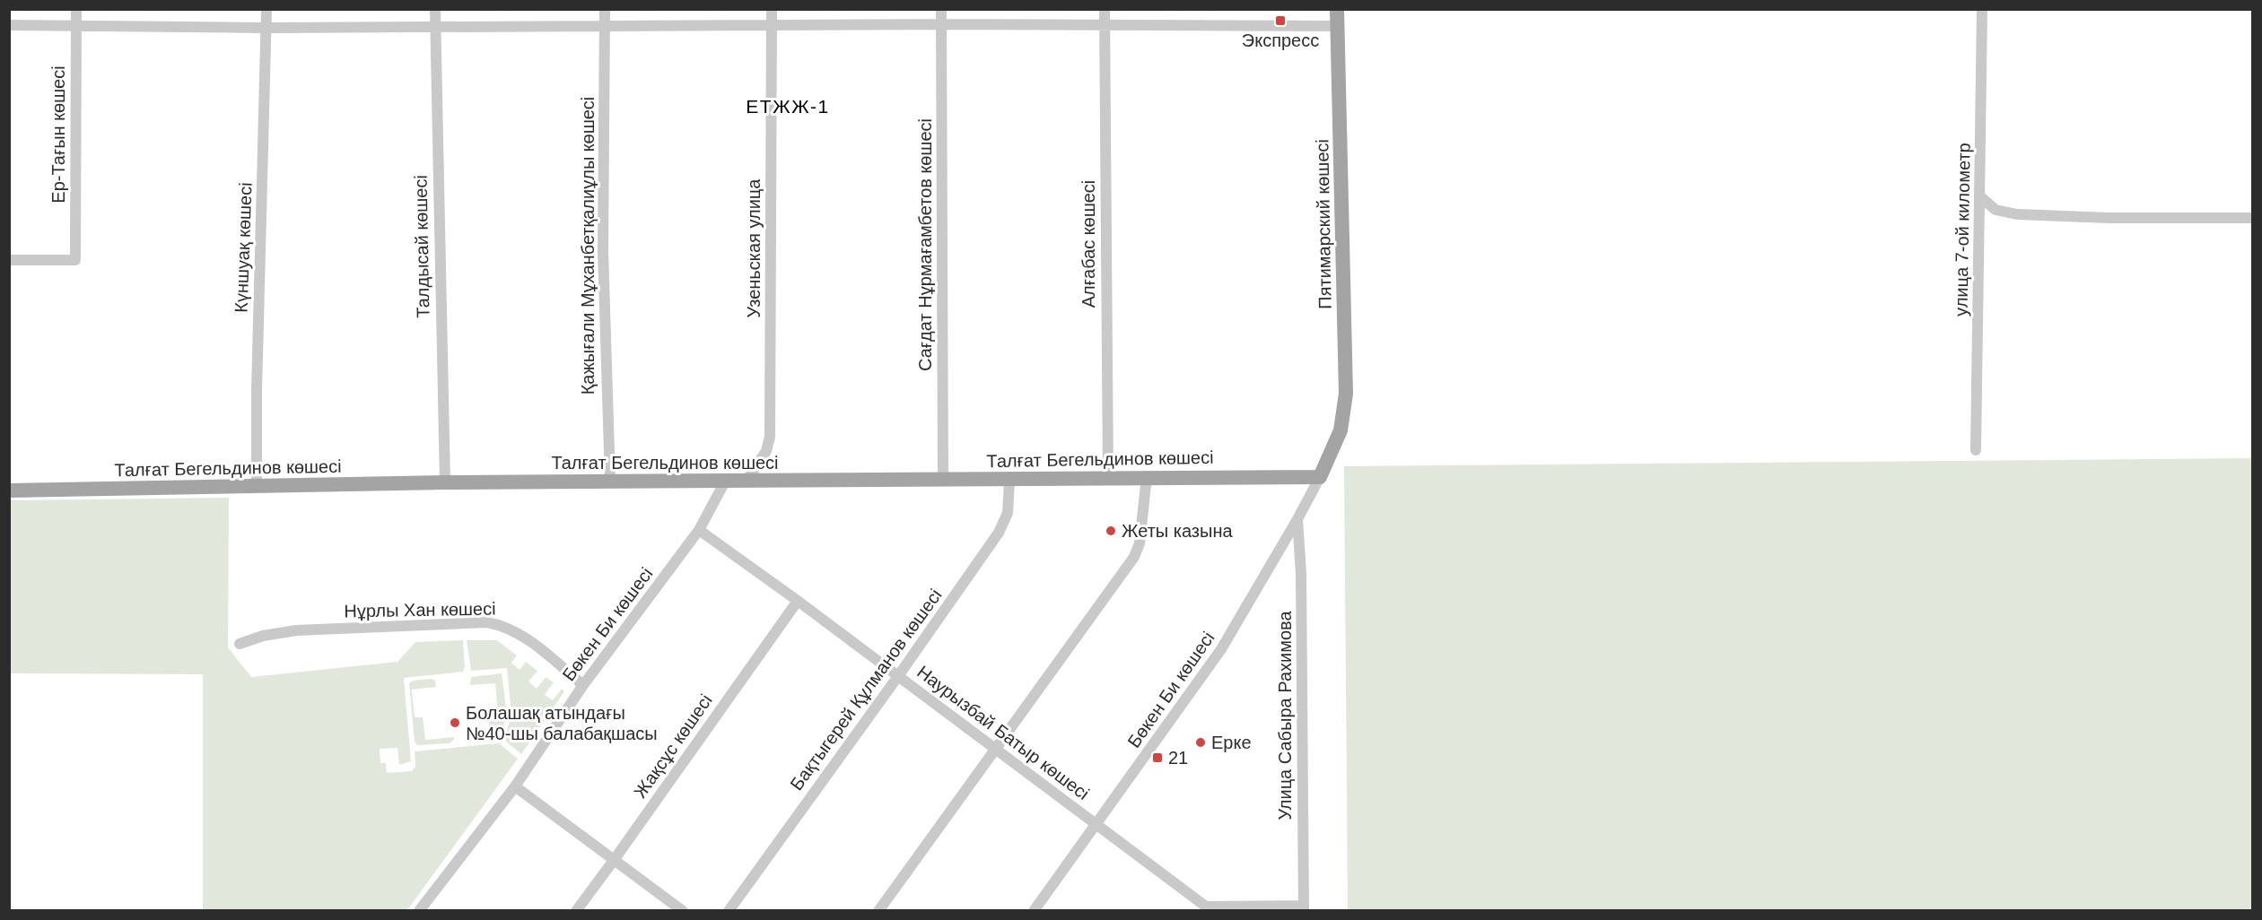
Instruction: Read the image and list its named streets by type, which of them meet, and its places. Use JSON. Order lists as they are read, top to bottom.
{
  "streets": {
    "main road": ["Пятимарский көшесі", "Талғат Бегельдинов көшесі"],
    "street": [
      "Ер-Тағын көшесі",
      "улица 7-ой километр",
      "Алғабас көшесі",
      "Сағдат Нұрмағамбетов көшесі",
      "Қажығали Мұханбетқалиұлы көшесі",
      "Талдысай көшесі",
      "Күншуақ көшесі",
      "Узеньская улица",
      "Нұрлы Хан көшесі",
      "Бөкен Би көшесі",
      "Бақтыгерей Құлманов көшесі",
      "Улица Сабыра Рахимова",
      "Наурызбай Батыр көшесі",
      "Жақсұс көшесі"
    ]
  },
  "crossings": [
    ["Пятимарский көшесі", "Талғат Бегельдинов көшесі"],
    ["Пятимарский көшесі", "Бөкен Би көшесі"],
    ["Алғабас көшесі", "Талғат Бегельдинов көшесі"],
    ["Сағдат Нұрмағамбетов көшесі", "Талғат Бегельдинов көшесі"],
    ["Қажығали Мұханбетқалиұлы көшесі", "Талғат Бегельдинов көшесі"],
    ["Талдысай көшесі", "Талғат Бегельдинов көшесі"],
    ["Күншуақ көшесі", "Талғат Бегельдинов көшесі"],
    ["Узеньская улица", "Талғат Бегельдинов көшесі"],
    ["Талғат Бегельдинов көшесі", "Бөкен Би көшесі"],
    ["Талғат Бегельдинов көшесі", "Бақтыгерей Құлманов көшесі"],
    ["Нұрлы Хан көшесі", "Бөкен Би көшесі"],
    ["Бөкен Би көшесі", "Улица Сабыра Рахимова"],
    ["Бөкен Би көшесі", "Наурызбай Батыр көшесі"],
    ["Бақтыгерей Құлманов көшесі", "Наурызбай Батыр көшесі"],
    ["Улица Сабыра Рахимова", "Наурызбай Батыр көшесі"],
    ["Наурызбай Батыр көшесі", "Жақсұс көшесі"]
  ],
  "districts": ["ЕТЖЖ-1"],
  "places": {
    "transit": ["Экспресс", "21"],
    "other": ["Жеты казына", "Болашақ атындағы №40-шы балабақшасы", "Ерке"]
  }
}
